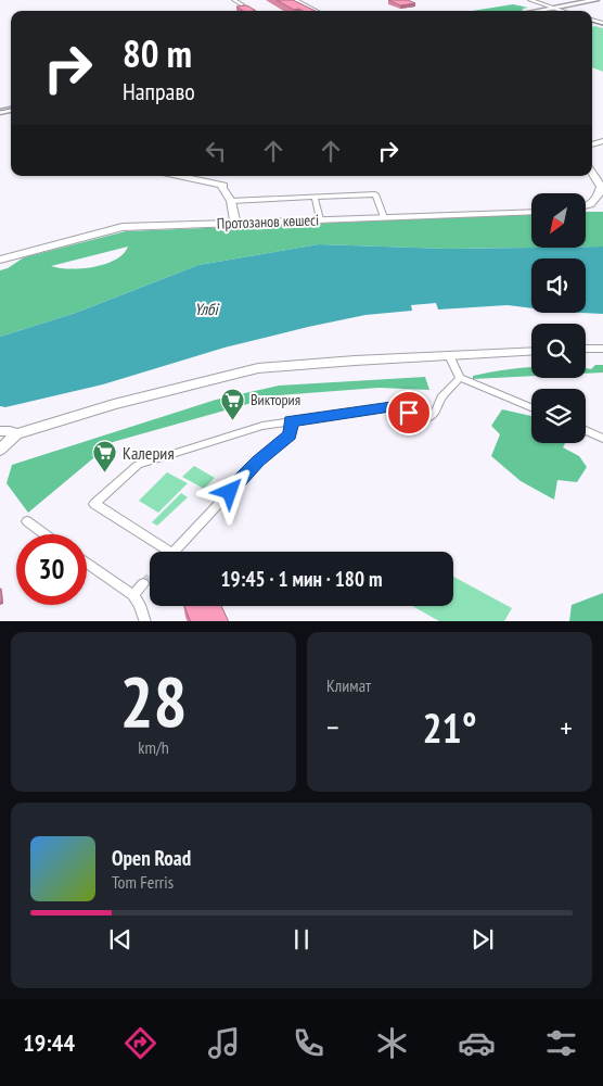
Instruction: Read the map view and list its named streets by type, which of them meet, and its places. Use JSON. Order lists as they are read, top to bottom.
{
  "streets": {
    "street": ["Протозанов көшесі"]
  },
  "water": ["Үлбі"],
  "places": {
    "supermarket": ["Виктория", "Калерия"]
  },
  "north": "bottom left",
  "page": {
    "turn": ["80 m", "Направо"],
    "limit": "30",
    "trip": "19:45 · 1 мин · 180 m",
    "tile": [
      ["28", "km/h"],
      "Климат"
    ],
    "heat": ["−", "21°", "+"],
    "song": ["Open Road", "Tom Ferris"],
    "tabs": "19:44"
  }
}
